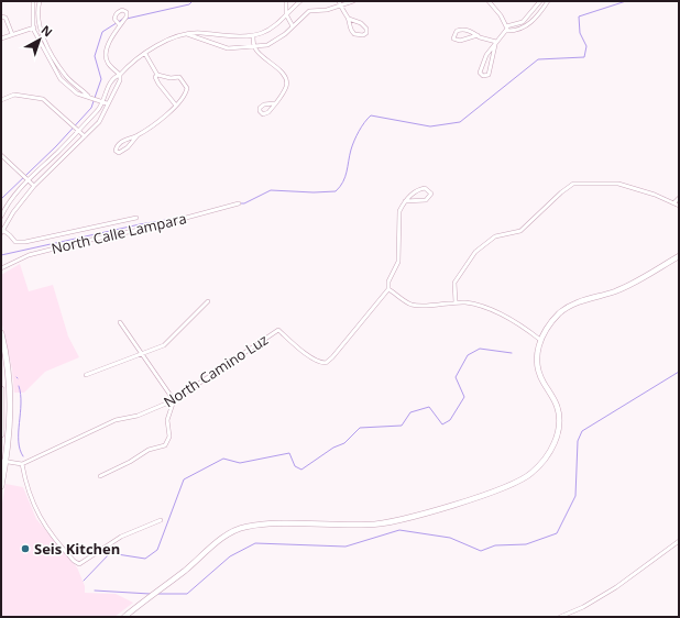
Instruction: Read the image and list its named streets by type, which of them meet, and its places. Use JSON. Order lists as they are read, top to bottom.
{
  "streets": {
    "street": ["North Calle Lampara", "North Camino Luz"]
  },
  "places": ["Seis Kitchen"],
  "north": "top right"
}
